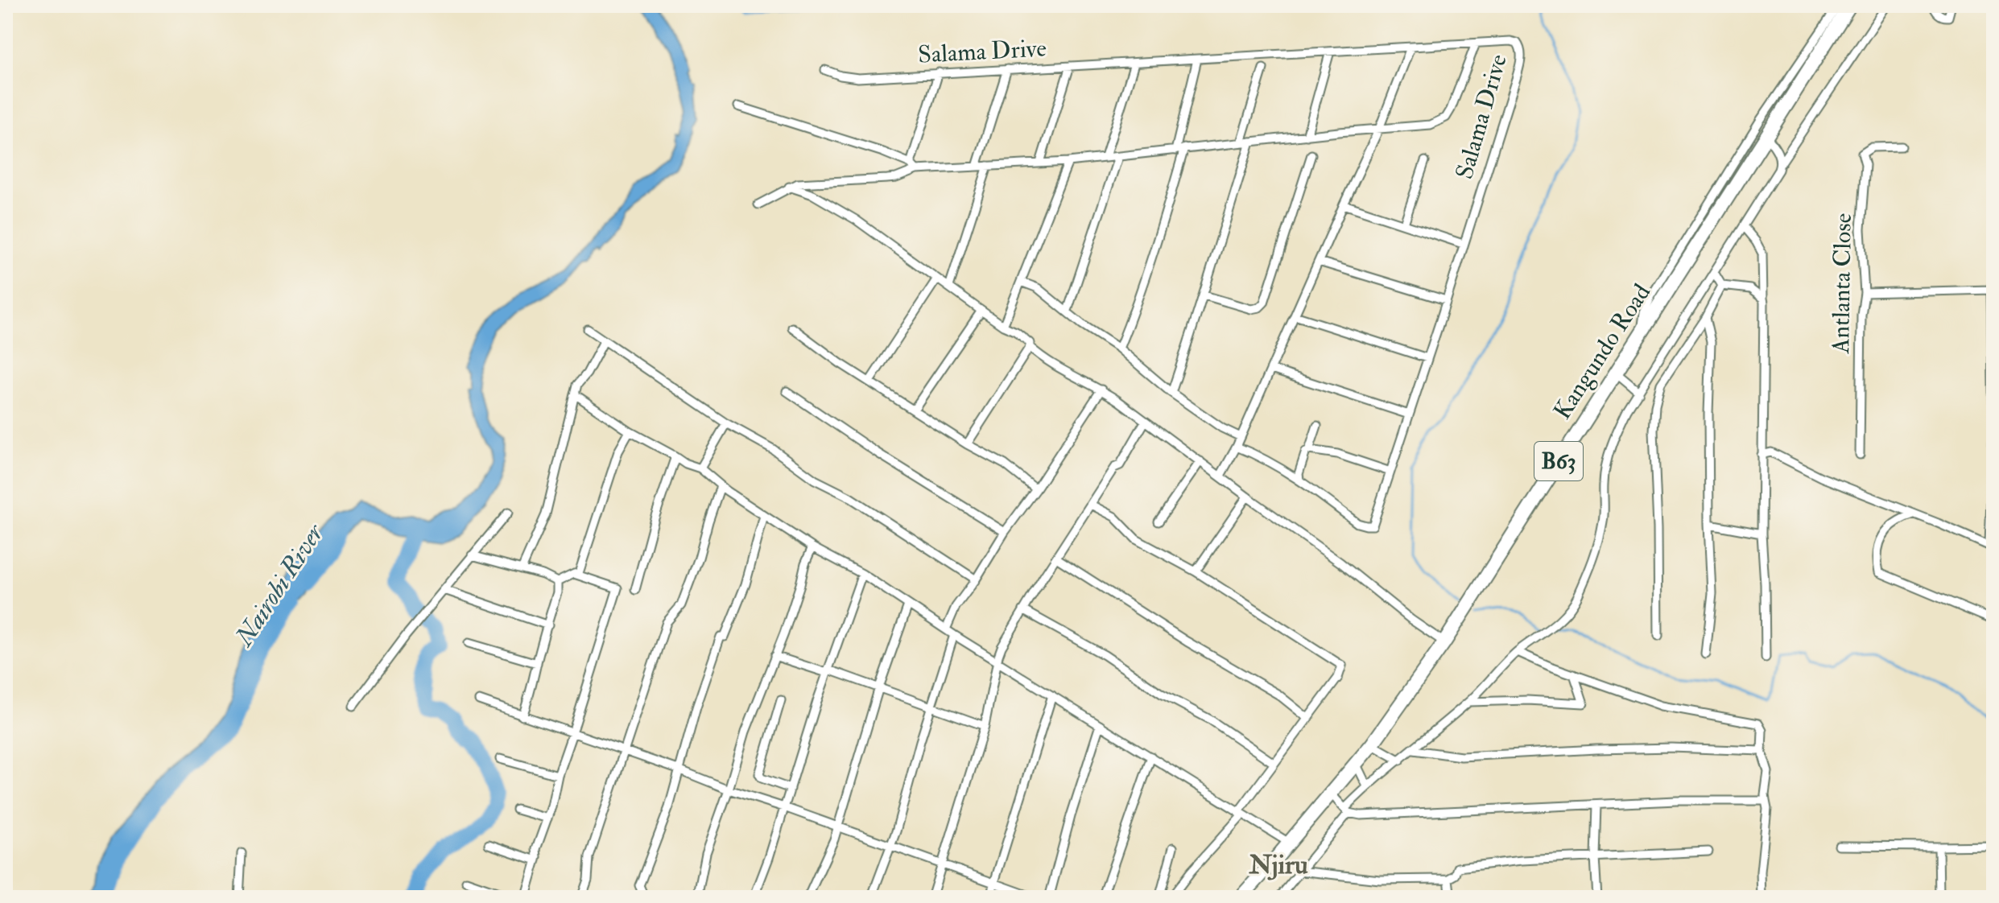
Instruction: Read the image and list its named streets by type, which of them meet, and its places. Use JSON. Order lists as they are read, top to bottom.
{
  "streets": {
    "highway": ["Kangundo Road", "B63"],
    "street": ["Salama Drive", "Antlanta Close"]
  },
  "districts": ["Njiru"],
  "water": ["Nairobi River"]
}
